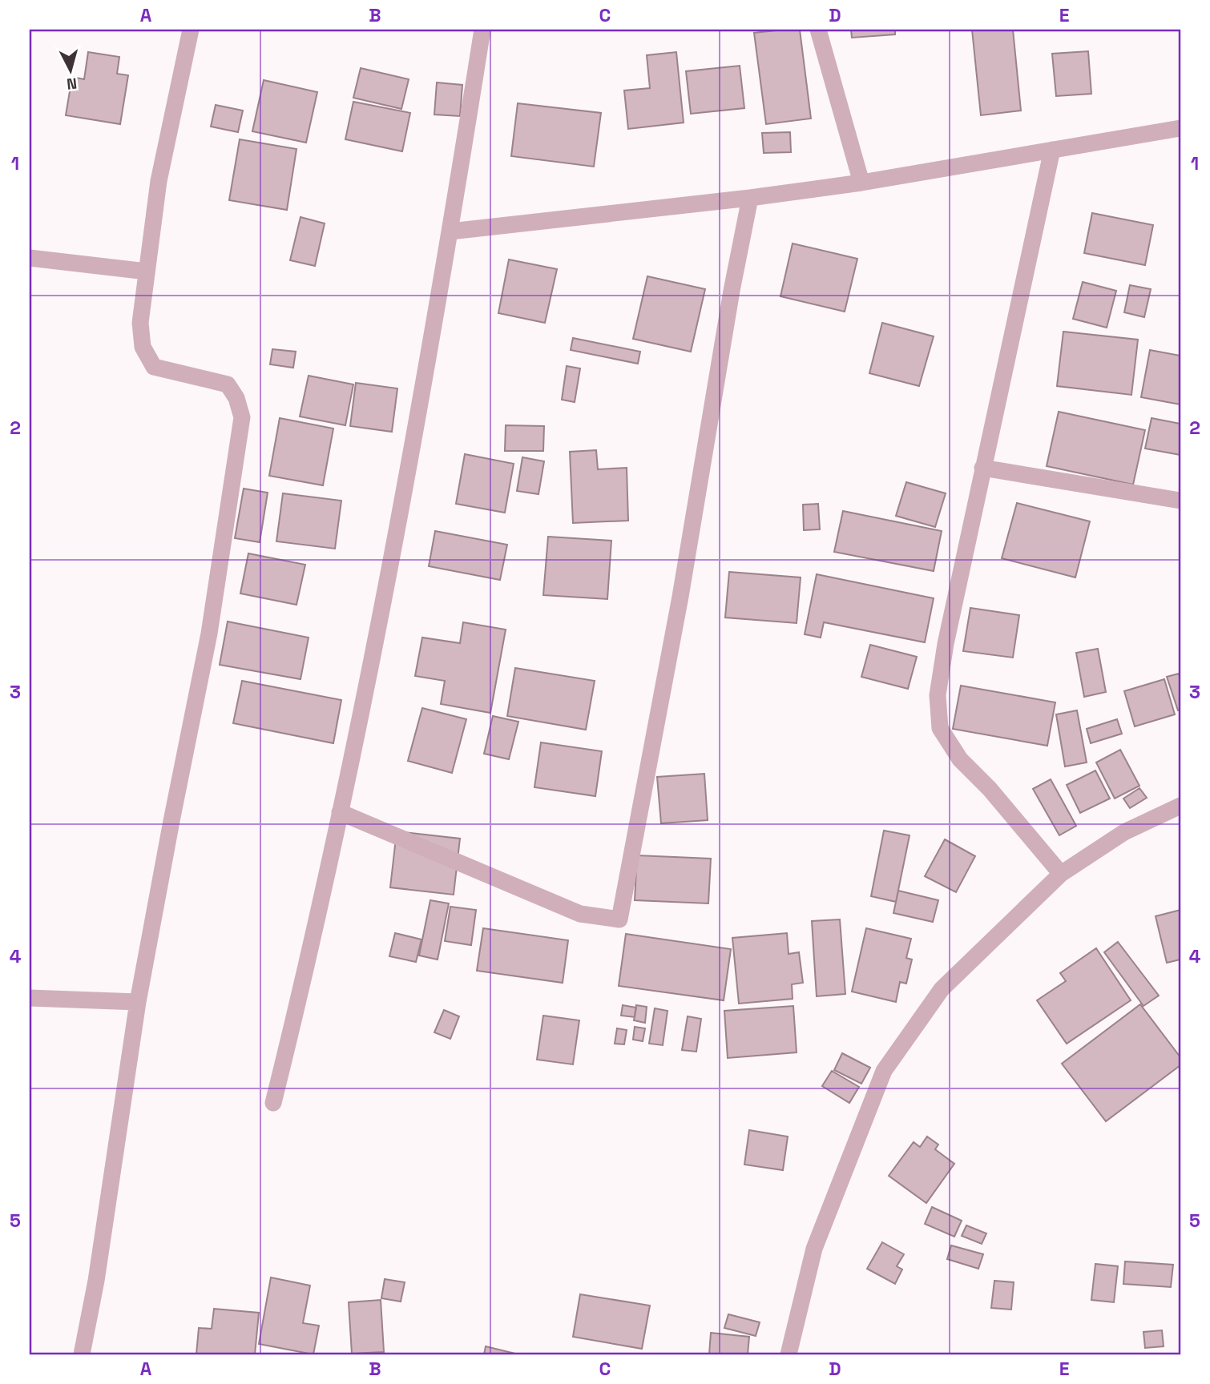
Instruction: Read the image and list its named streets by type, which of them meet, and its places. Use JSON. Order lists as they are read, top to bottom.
{
  "north": "bottom",
  "grid": {
    "columns": [
      "A",
      "B",
      "C",
      "D",
      "E"
    ],
    "rows": [
      "1",
      "2",
      "3",
      "4",
      "5"
    ]
  }
}
